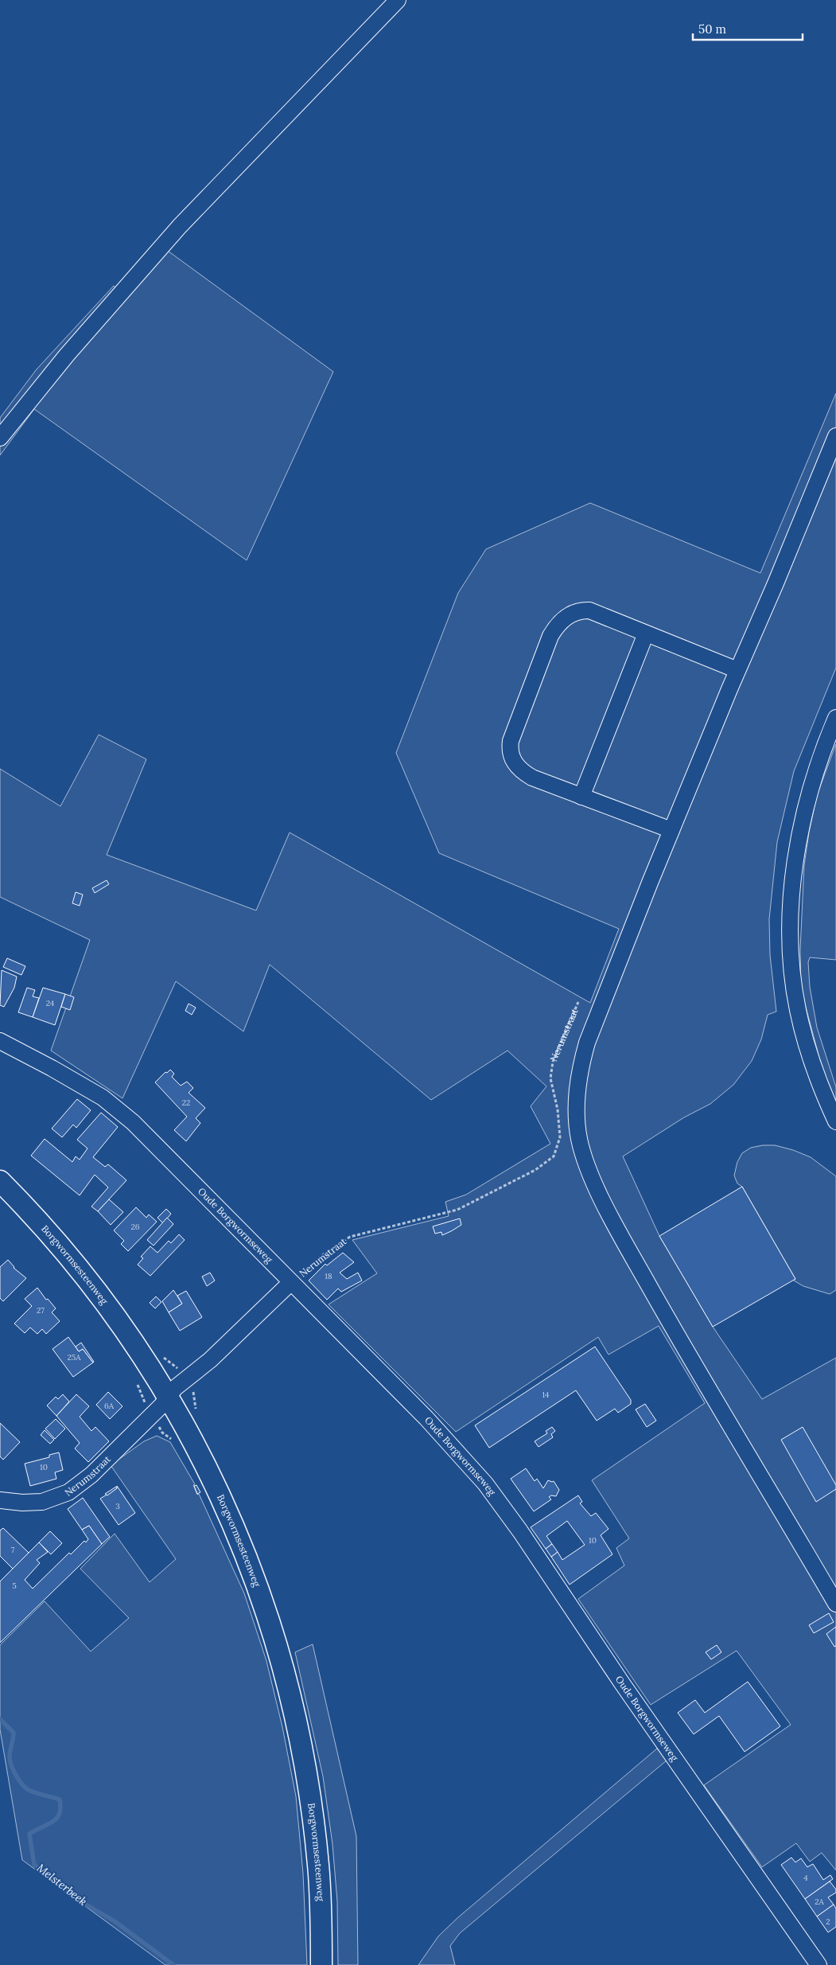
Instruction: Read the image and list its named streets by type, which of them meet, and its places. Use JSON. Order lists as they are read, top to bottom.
{
  "streets": {
    "main road": ["Borgwormsesteenweg"],
    "street": ["Nerumstraat", "Oude Borgwormseweg"]
  },
  "crossings": [
    ["Nerumstraat", "Oude Borgwormseweg"],
    ["Nerumstraat", "Borgwormsesteenweg"]
  ],
  "water": ["Melsterbeek"],
  "house_numbers": [
    "24",
    "22",
    "26",
    "18",
    "27",
    "25A",
    "14",
    "6A",
    "10",
    "3",
    "10",
    "7",
    "5",
    "4",
    "2A",
    "2"
  ],
  "scale_bar": "50 m"
}
